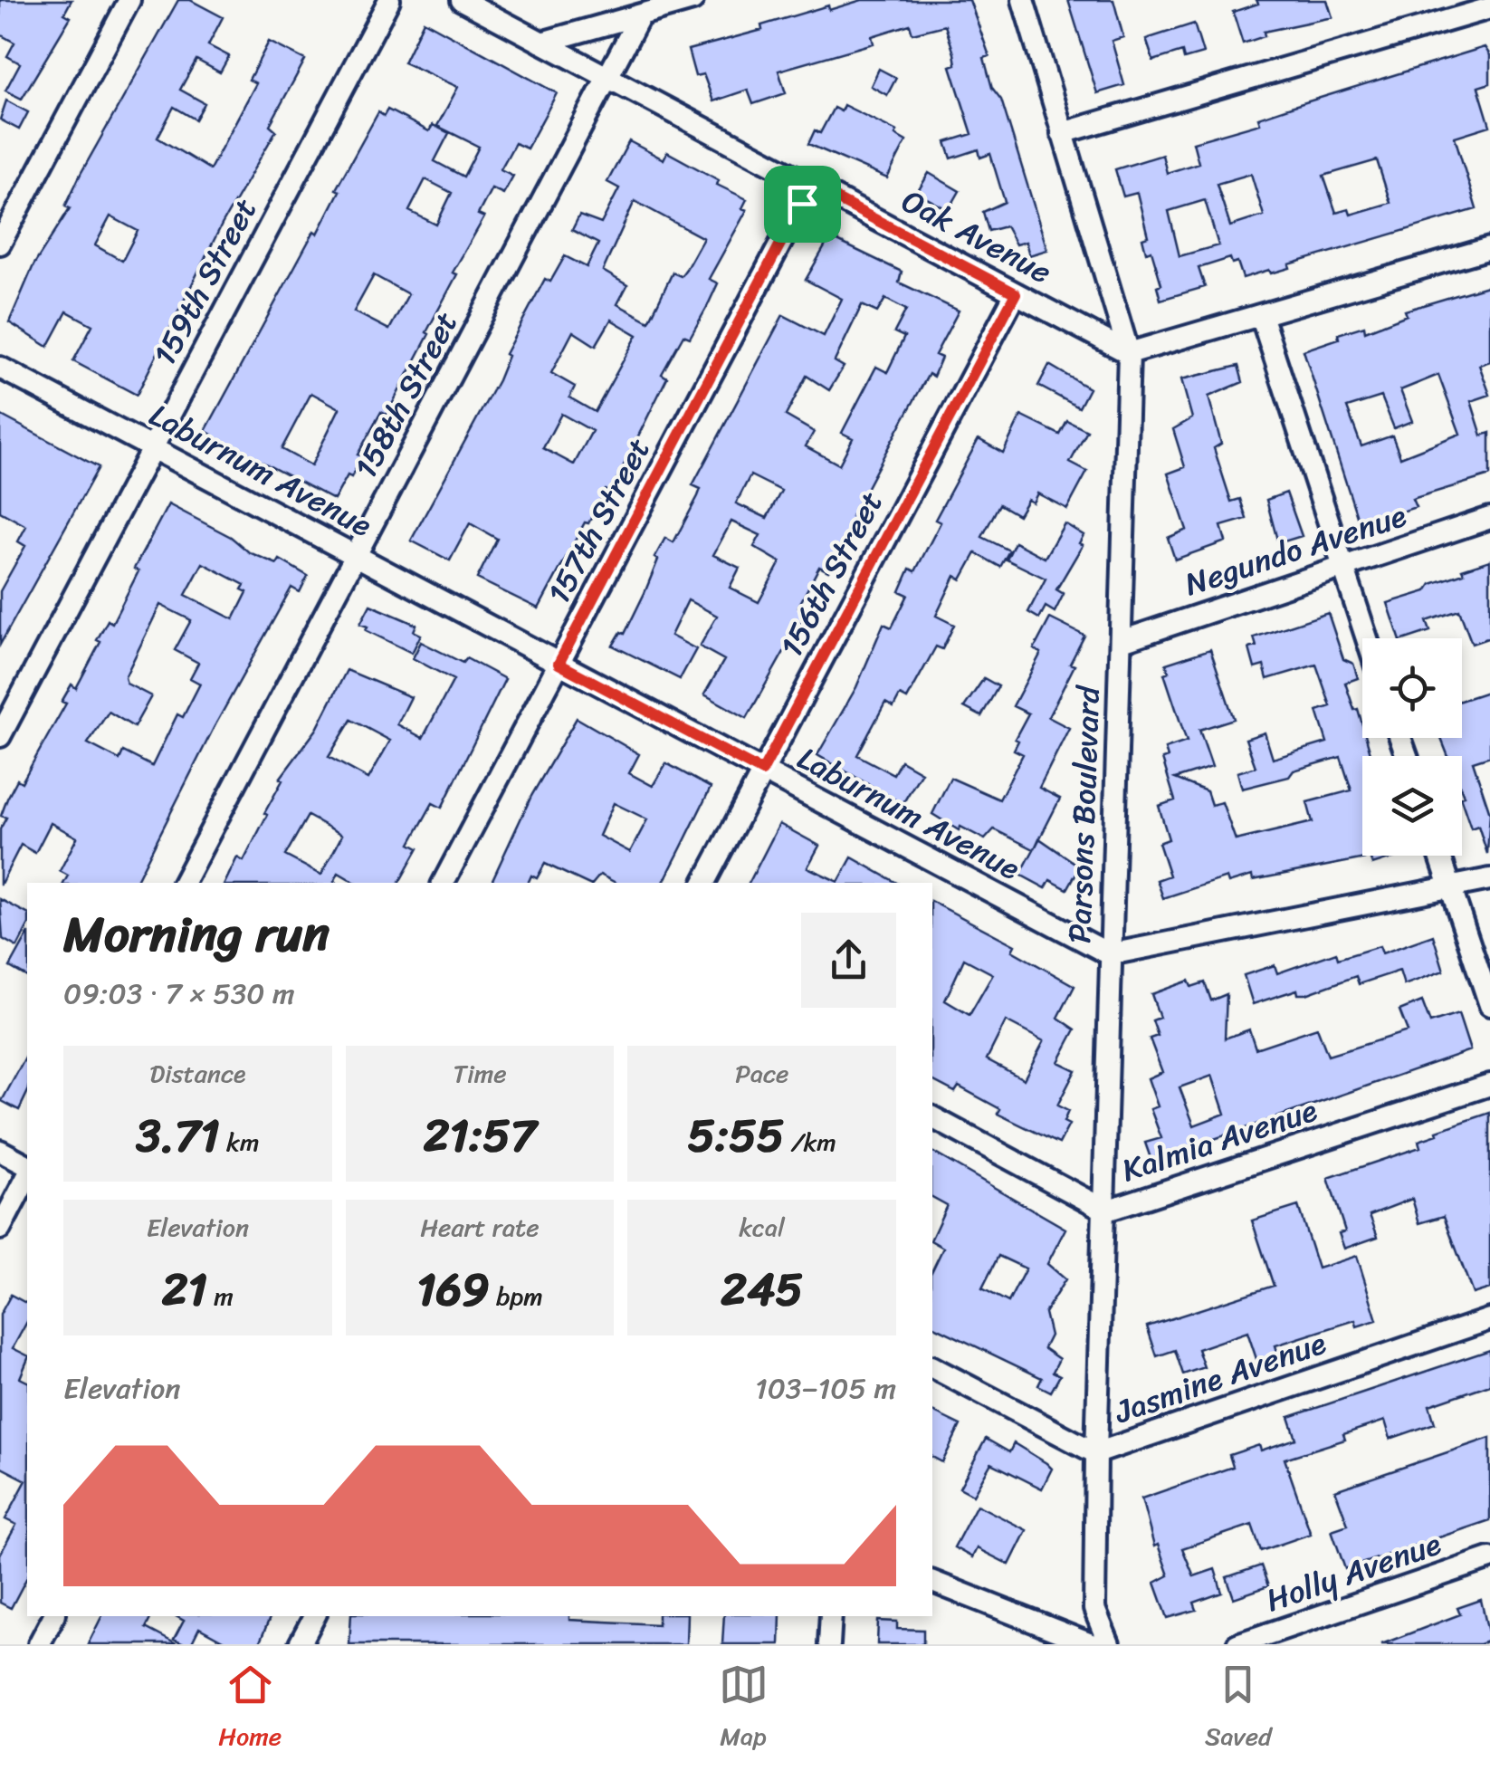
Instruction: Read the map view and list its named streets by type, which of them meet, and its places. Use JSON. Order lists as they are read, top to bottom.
{
  "streets": {
    "street": [
      "Oak Avenue",
      "159th Street",
      "158th Street",
      "Laburnum Avenue",
      "157th Street",
      "Negundo Avenue",
      "156th Street",
      "Parsons Boulevard",
      "Kalmia Avenue",
      "Jasmine Avenue",
      "Holly Avenue"
    ]
  },
  "crossings": [
    ["Oak Avenue", "158th Street"],
    ["Oak Avenue", "157th Street"],
    ["Oak Avenue", "156th Street"],
    ["Oak Avenue", "Parsons Boulevard"],
    ["159th Street", "Laburnum Avenue"],
    ["158th Street", "Laburnum Avenue"],
    ["Laburnum Avenue", "157th Street"],
    ["Laburnum Avenue", "156th Street"],
    ["Laburnum Avenue", "Parsons Boulevard"],
    ["Negundo Avenue", "Parsons Boulevard"],
    ["Parsons Boulevard", "Kalmia Avenue"],
    ["Parsons Boulevard", "Jasmine Avenue"]
  ],
  "page": {
    "heading": ["Morning run", "09:03 · 7 × 530 m"],
    "stats": [
      ["Distance", "3.71 km"],
      ["Time", "21:57"],
      ["Pace", "5:55 /km"],
      ["Elevation", "21 m"],
      ["Heart rate", "169 bpm"],
      ["kcal", "245"]
    ],
    "chart": ["Elevation", "103–105 m"],
    "tabs": ["Home", "Map", "Saved"]
  }
}
